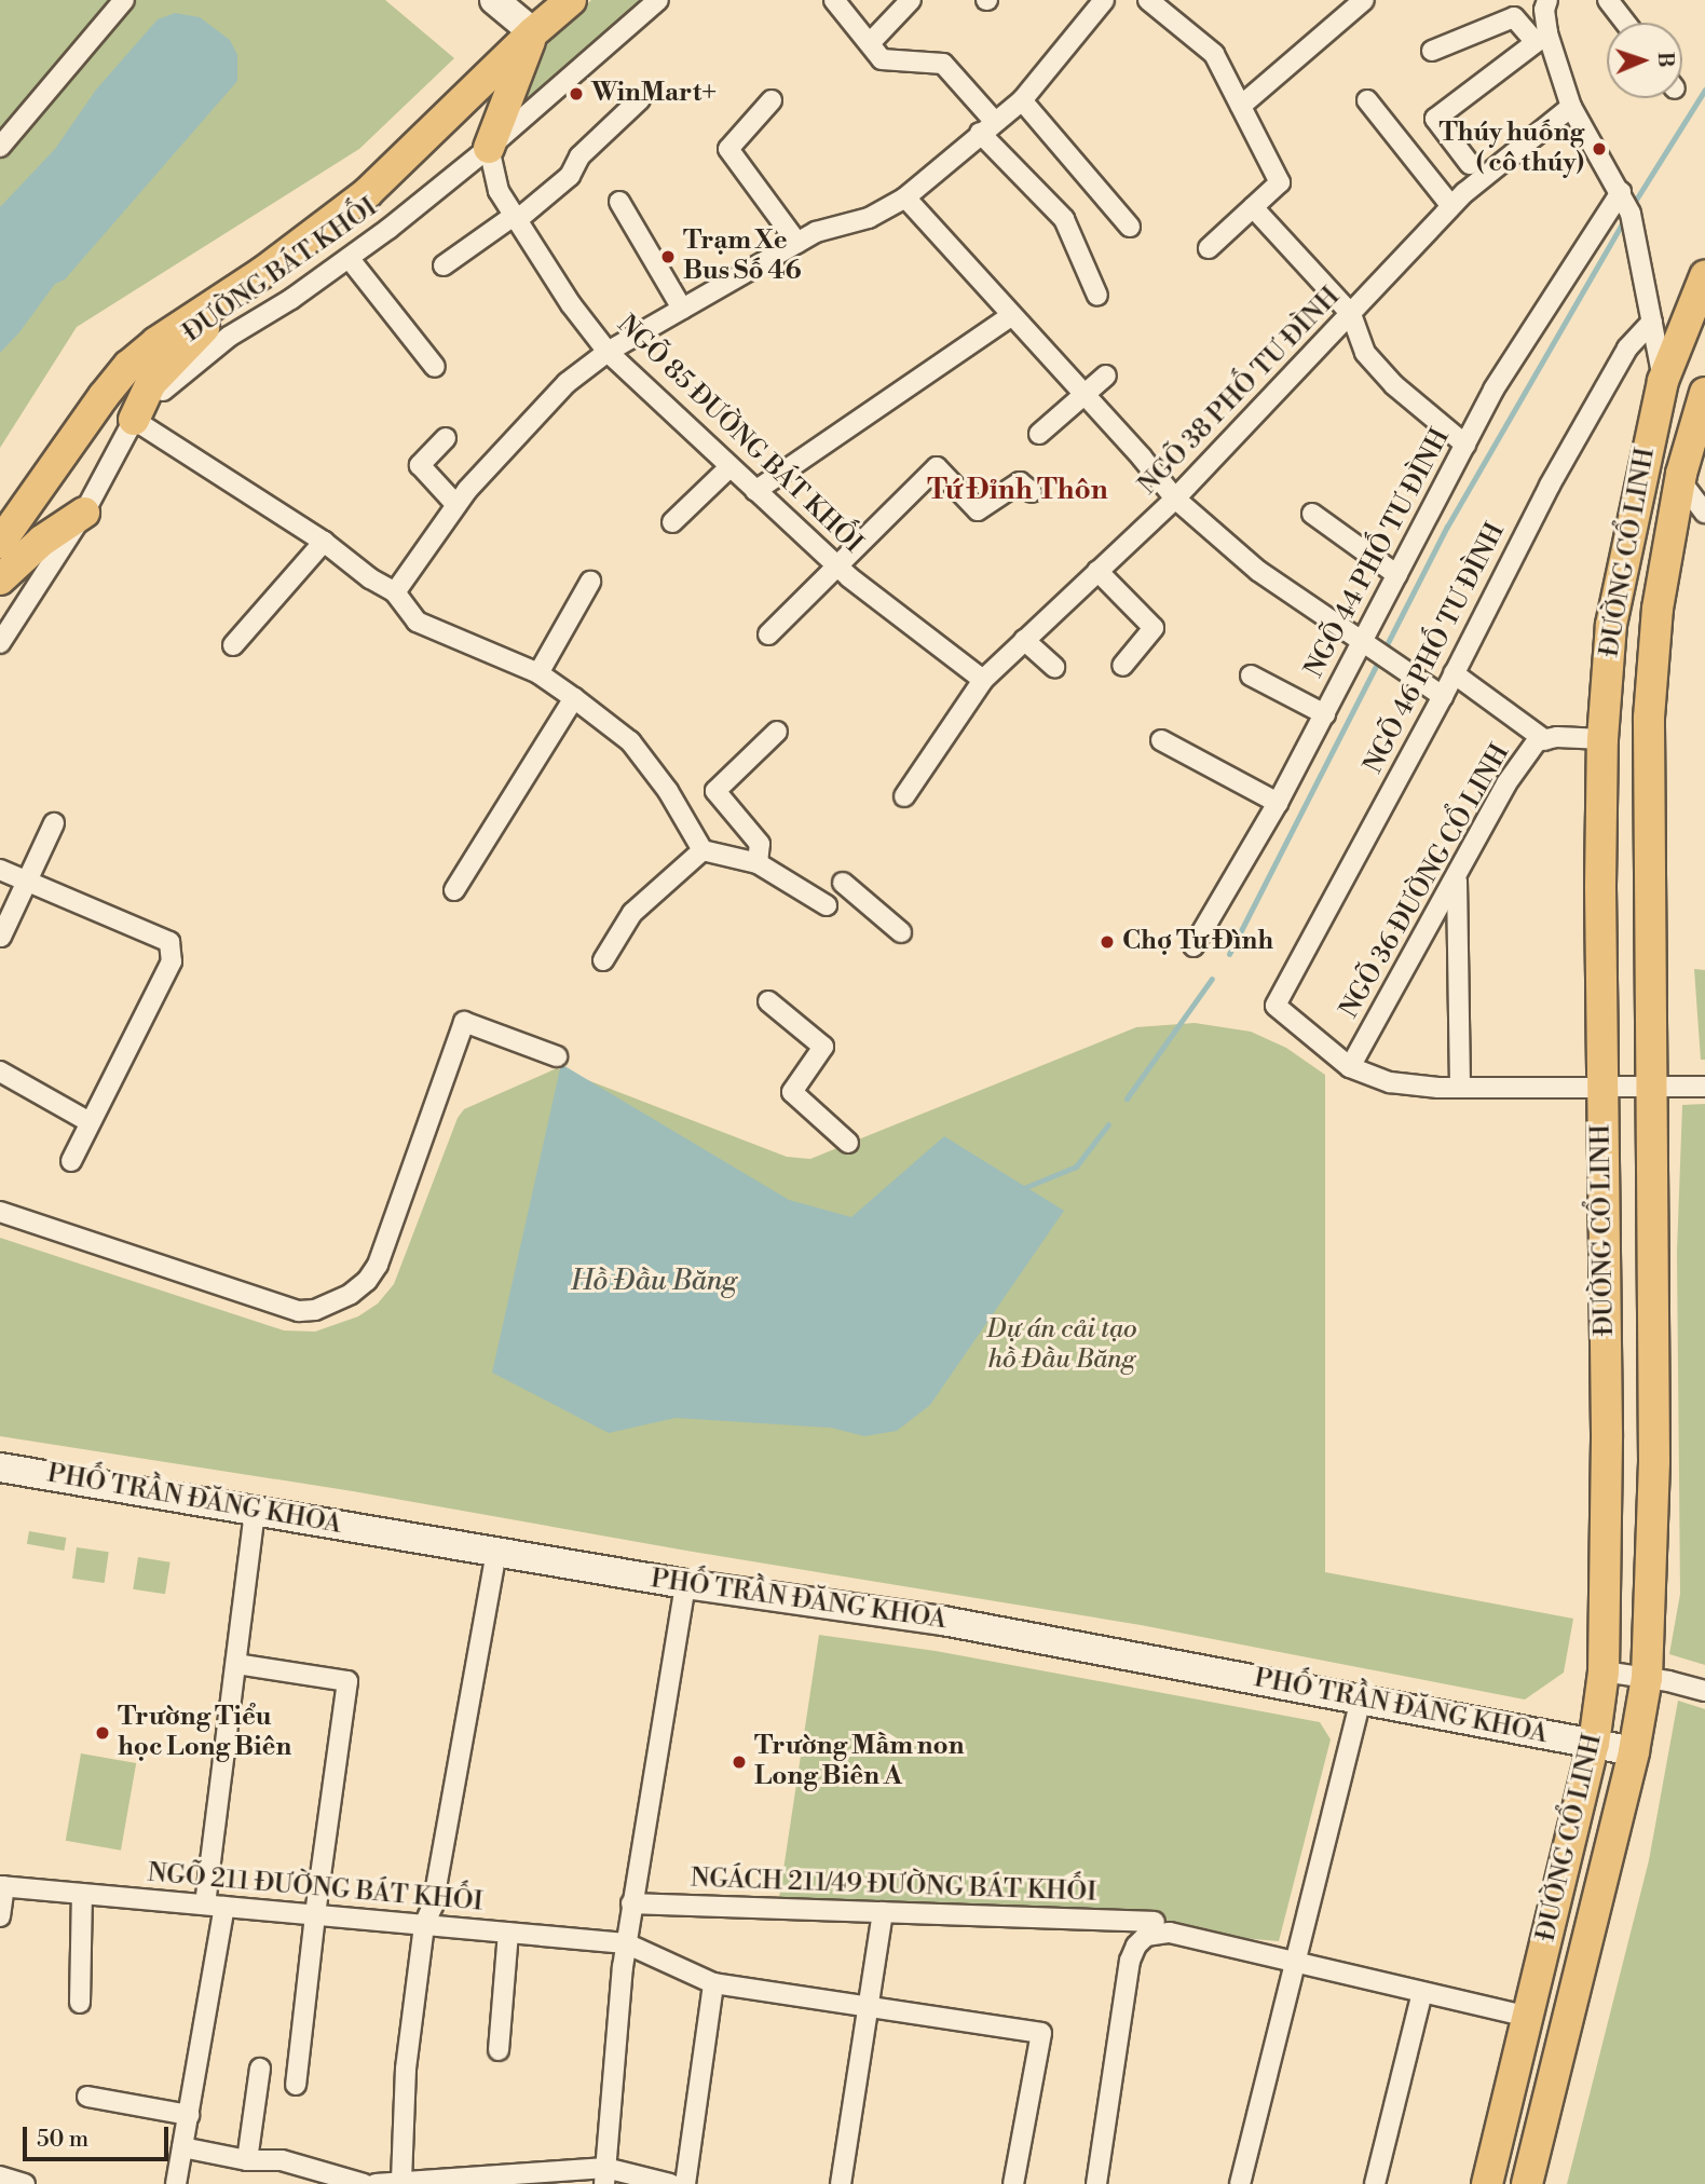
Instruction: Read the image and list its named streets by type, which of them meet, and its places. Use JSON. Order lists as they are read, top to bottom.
{
  "streets": {
    "main road": ["ĐƯỜNG CỔ LINH"],
    "street": [
      "ĐƯỜNG BÁT KHỐI",
      "NGÕ 38 PHỐ TƯ ĐÌNH",
      "NGÕ 85 ĐƯỜNG BÁT KHỐI",
      "NGÕ 44 PHỐ TƯ ĐÌNH",
      "NGÕ 46 PHỐ TƯ ĐÌNH",
      "NGÕ 36 ĐƯỜNG CỔ LINH",
      "PHỐ TRẦN ĐĂNG KHOA",
      "NGÁCH 211/49 ĐƯỜNG BÁT KHỐI",
      "NGÕ 211 ĐƯỜNG BÁT KHỐI"
    ]
  },
  "crossings": [
    ["ĐƯỜNG BÁT KHỐI", "NGÕ 85 ĐƯỜNG BÁT KHỐI"],
    ["NGÕ 38 PHỐ TƯ ĐÌNH", "NGÕ 85 ĐƯỜNG BÁT KHỐI"],
    ["ĐƯỜNG CỔ LINH", "NGÕ 36 ĐƯỜNG CỔ LINH"],
    ["ĐƯỜNG CỔ LINH", "PHỐ TRẦN ĐĂNG KHOA"],
    ["NGÕ 46 PHỐ TƯ ĐÌNH", "NGÕ 36 ĐƯỜNG CỔ LINH"]
  ],
  "districts": ["Tứ Đỉnh Thôn"],
  "water": ["Hồ Đầu Băng"],
  "parks": ["Dự án cải tạo hồ Đầu Băng"],
  "places": [
    "WinMart+",
    "Thúy huống ( cô thúy)",
    "Trạm Xe Bus Số 46",
    "Chợ Tư Đình",
    "Trường Tiểu học Long Biên",
    "Trường Mầm non Long Biên A"
  ],
  "scale_bar": "50 m",
  "north": "right"
}
